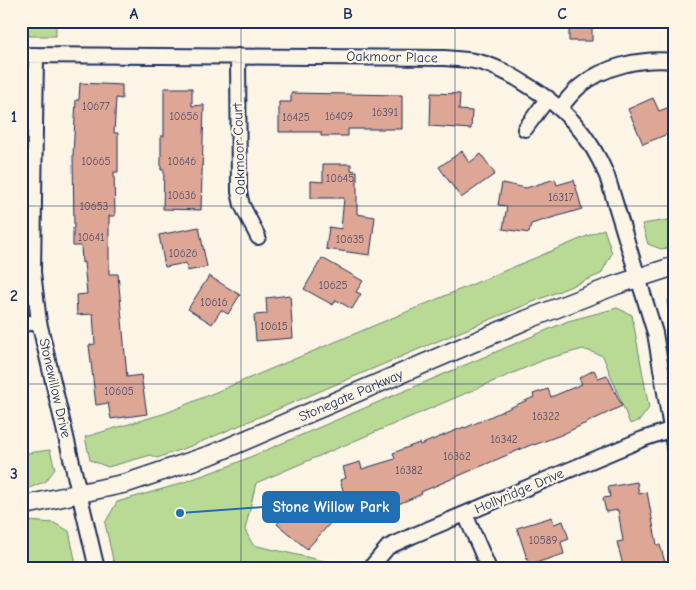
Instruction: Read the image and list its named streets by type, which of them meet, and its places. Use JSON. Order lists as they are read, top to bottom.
{
  "streets": {
    "street": [
      "Oakmoor Place",
      "Oakmoor Court",
      "Stonewillow Drive",
      "Stonegate Parkway",
      "Hollyridge Drive"
    ]
  },
  "crossings": [
    ["Oakmoor Place", "Oakmoor Court"],
    ["Oakmoor Place", "Stonewillow Drive"],
    ["Oakmoor Place", "Stonegate Parkway"],
    ["Oakmoor Place", "Hollyridge Drive"],
    ["Stonewillow Drive", "Stonegate Parkway"]
  ],
  "places": ["Stone Willow Park"],
  "house_numbers": [
    "10677",
    "16391",
    "10656",
    "16409",
    "16425",
    "10665",
    "10646",
    "10645",
    "10636",
    "16317",
    "10653",
    "10641",
    "10635",
    "10626",
    "10625",
    "10616",
    "10615",
    "10605",
    "16322",
    "16342",
    "16362",
    "16382",
    "10589"
  ],
  "grid": {
    "columns": ["A", "B", "C"],
    "rows": ["1", "2", "3"]
  }
}
